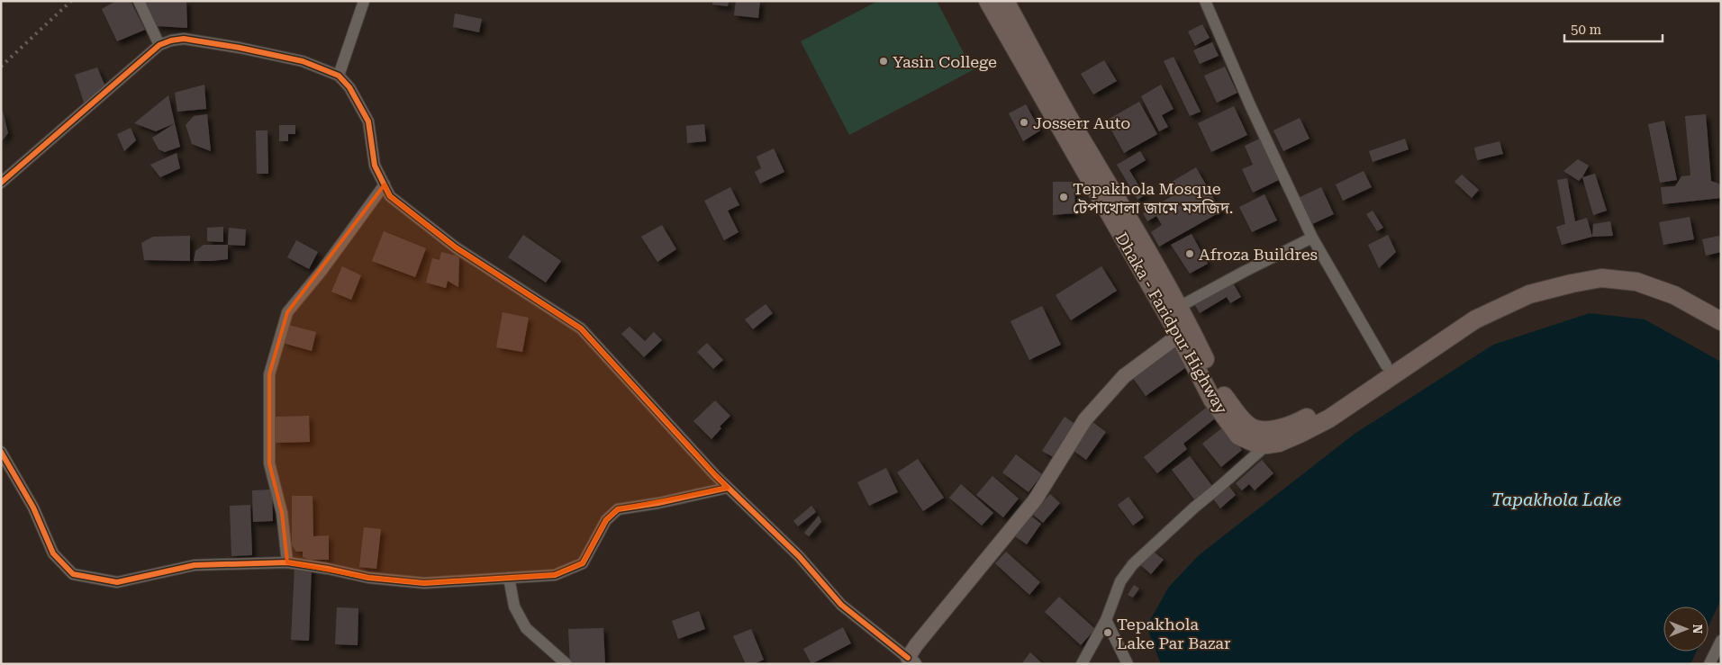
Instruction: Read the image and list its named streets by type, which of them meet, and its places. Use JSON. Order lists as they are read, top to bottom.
{
  "streets": {
    "highway": ["Dhaka - Faridpur Highway"]
  },
  "water": ["Tapakhola Lake"],
  "places": [
    "Yasin College",
    "Josserr Auto",
    "Tepakhola Mosque টেপাখোলা জামে মসজিদ.",
    "Afroza Buildres",
    "Tepakhola Lake Par Bazar"
  ],
  "scale_bar": "50 m",
  "north": "right"
}
